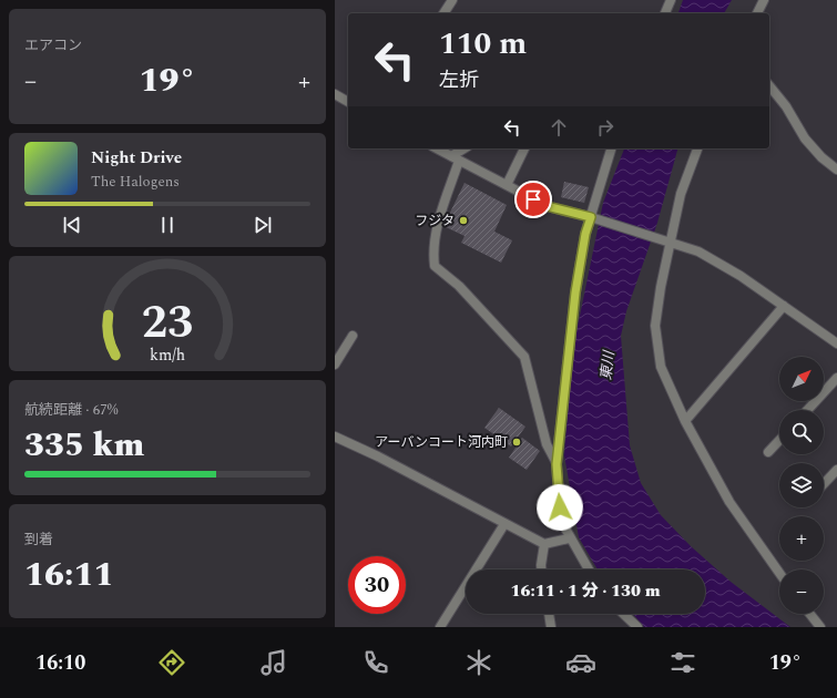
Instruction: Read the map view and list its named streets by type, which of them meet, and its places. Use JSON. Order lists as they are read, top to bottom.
{
  "water": ["東川"],
  "places": ["フジタ", "アーバンコート河内町"],
  "north": "top right",
  "page": {
    "tile": [
      "エアコン",
      ["航続距離 · 67%", "335 km"],
      ["到着", "16:11"]
    ],
    "turn": ["110 m", "左折"],
    "heat": ["−", "19°", "+"],
    "song": ["Night Drive", "The Halogens"],
    "map_buttons": ["+", "−"],
    "limit": "30",
    "trip": "16:11 · 1 分 · 130 m",
    "tabs": ["16:10", "19°"],
    "gauge": ["23", "km/h"]
  }
}
